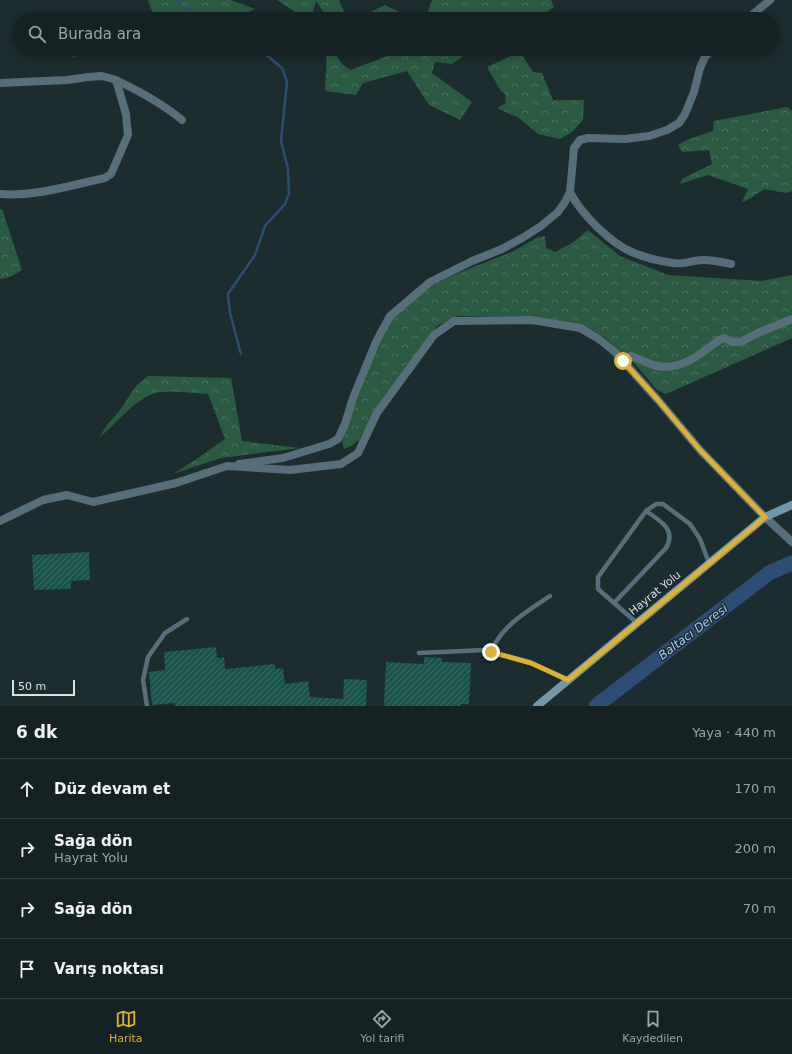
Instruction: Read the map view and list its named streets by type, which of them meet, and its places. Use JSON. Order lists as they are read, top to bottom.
{
  "streets": {
    "main road": ["Hayrat Yolu"]
  },
  "water": ["Baltacı Deresi"],
  "scale_bar": "50 m",
  "page": {
    "search": "Burada ara",
    "scale": "50 m",
    "heading": ["6 dk", "Yaya · 440 m"],
    "list": [
      ["Düz devam et", "170 m"],
      ["Sağa dön", "Hayrat Yolu", "200 m"],
      ["Sağa dön", "70 m"],
      "Varış noktası"
    ],
    "nav": ["Harita", "Yol tarifi", "Kaydedilen"]
  }
}
